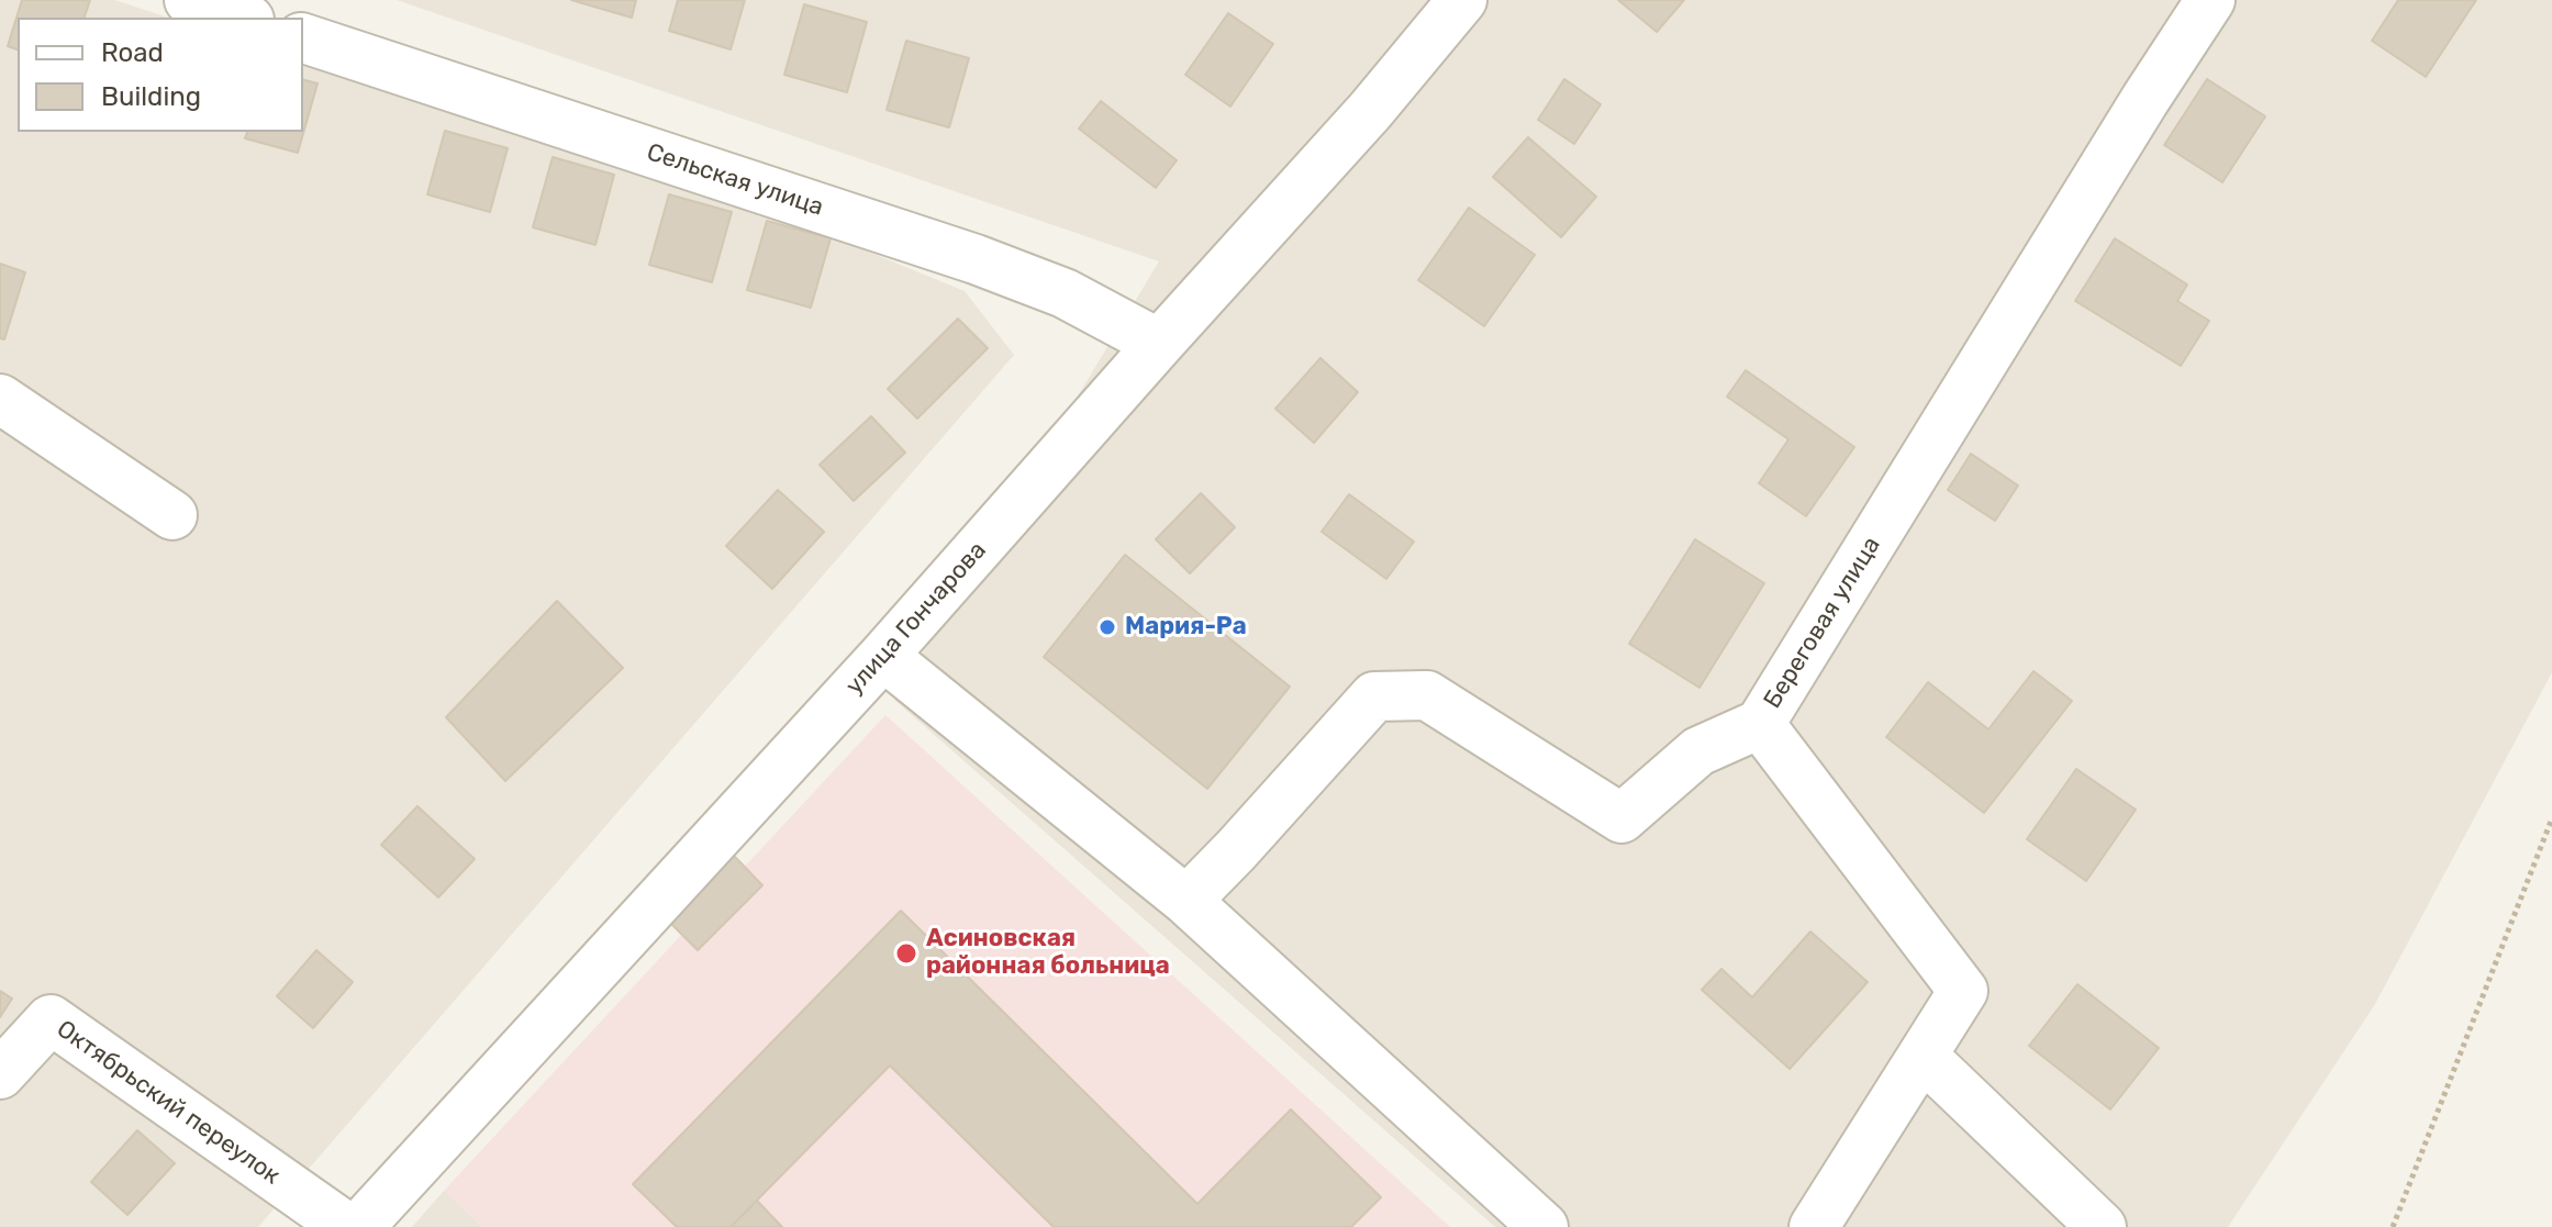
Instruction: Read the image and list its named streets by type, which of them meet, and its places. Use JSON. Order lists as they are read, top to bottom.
{
  "streets": {
    "street": [
      "Сельская улица",
      "улица Гончарова",
      "Береговая улица",
      "Октябрьский переулок"
    ]
  },
  "crossings": [
    ["Сельская улица", "улица Гончарова"]
  ],
  "places": ["Мария-Ра", "Асиновская районная больница"],
  "legend": ["Road", "Building"]
}
